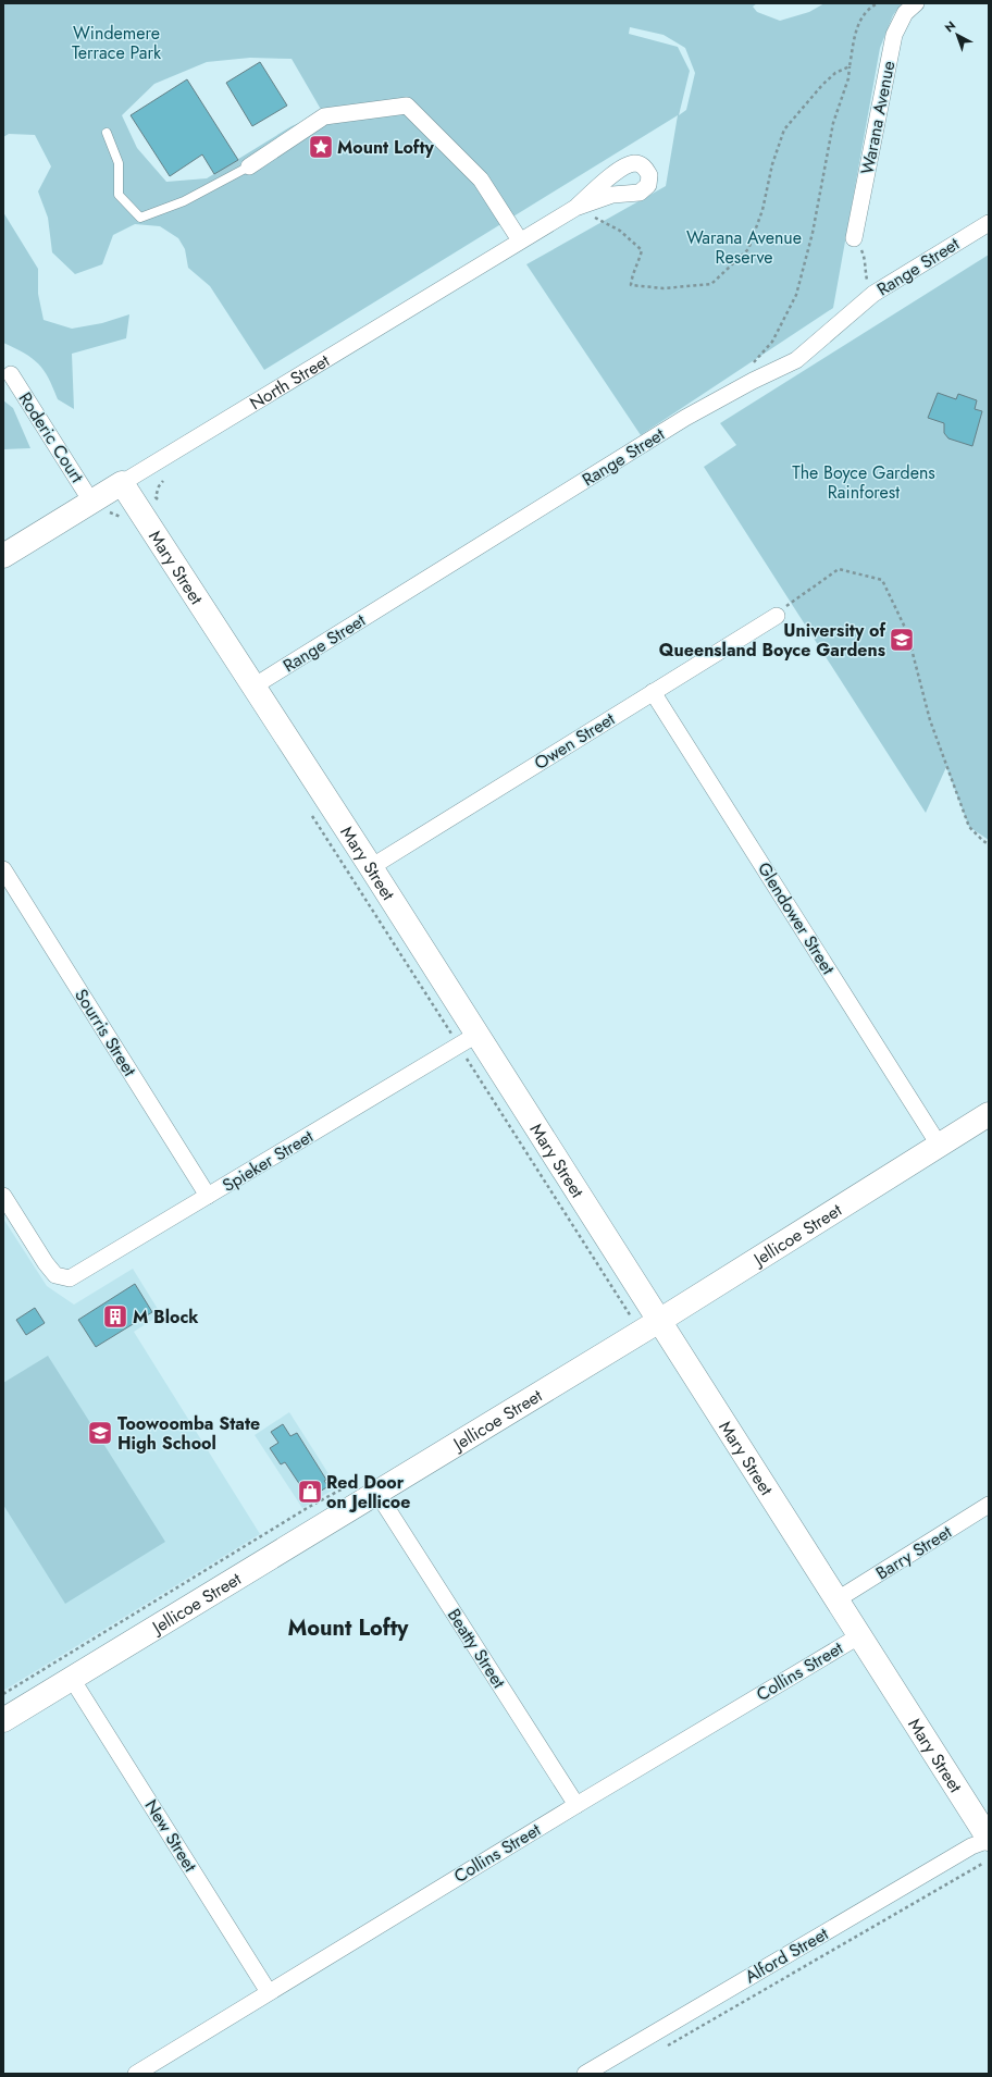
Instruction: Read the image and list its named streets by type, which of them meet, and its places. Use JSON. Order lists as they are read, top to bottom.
{
  "streets": {
    "street": [
      "Warana Avenue",
      "Range Street",
      "North Street",
      "Roderic Court",
      "Mary Street",
      "Owen Street",
      "Glendower Street",
      "Sourris Street",
      "Spieker Street",
      "Jellicoe Street",
      "Barry Street",
      "Beatty Street",
      "Collins Street",
      "New Street",
      "Alford Street"
    ]
  },
  "crossings": [
    ["Range Street", "Mary Street"],
    ["North Street", "Roderic Court"],
    ["North Street", "Mary Street"],
    ["Mary Street", "Owen Street"],
    ["Mary Street", "Spieker Street"],
    ["Mary Street", "Jellicoe Street"],
    ["Mary Street", "Barry Street"],
    ["Mary Street", "Collins Street"],
    ["Mary Street", "Alford Street"],
    ["Owen Street", "Glendower Street"],
    ["Glendower Street", "Jellicoe Street"],
    ["Sourris Street", "Spieker Street"],
    ["Jellicoe Street", "Beatty Street"],
    ["Jellicoe Street", "New Street"],
    ["Beatty Street", "Collins Street"],
    ["Collins Street", "New Street"]
  ],
  "districts": ["Mount Lofty"],
  "parks": ["Windemere Terrace Park", "Warana Avenue Reserve", "The Boyce Gardens Rainforest"],
  "places": {
    "place": ["Mount Lofty"],
    "school or university": ["University of Queensland Boyce Gardens", "Toowoomba State High School"],
    "building": ["M Block"],
    "shop": ["Red Door on Jellicoe"]
  },
  "north": "top left"
}
